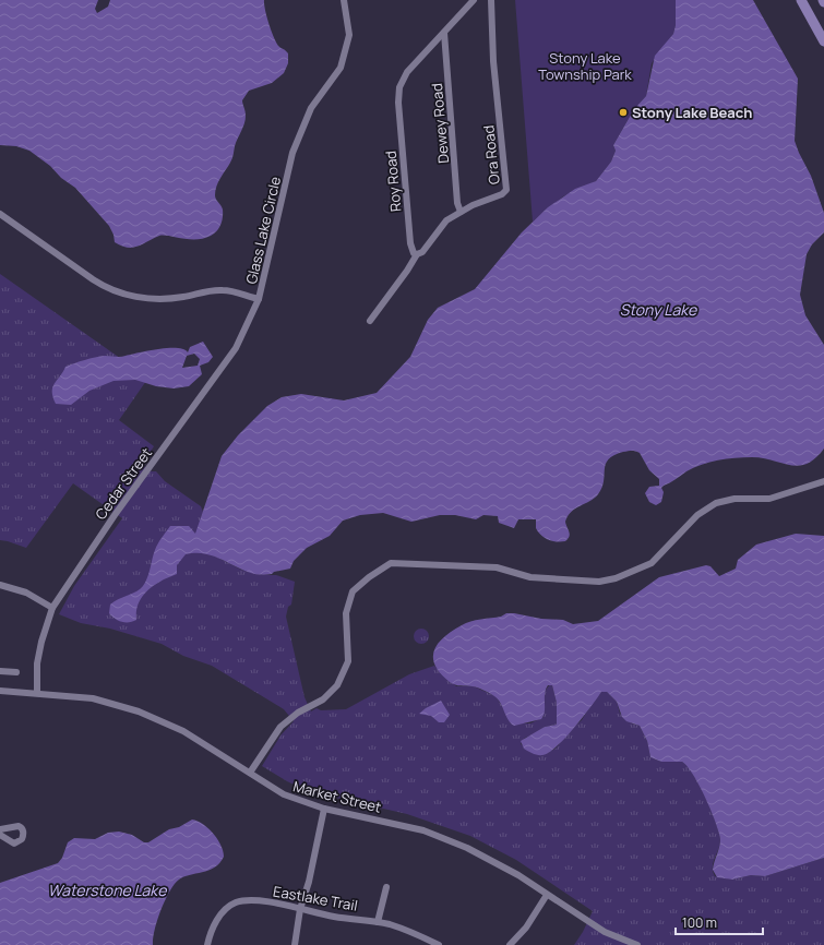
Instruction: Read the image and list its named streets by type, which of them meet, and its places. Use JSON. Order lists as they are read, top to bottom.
{
  "streets": {
    "street": [
      "Dewey Road",
      "Ora Road",
      "Roy Road",
      "Glass Lake Circle",
      "Cedar Street",
      "Market Street",
      "Eastlake Trail"
    ]
  },
  "crossings": [
    ["Dewey Road", "Ora Road"],
    ["Dewey Road", "Roy Road"],
    ["Ora Road", "Roy Road"],
    ["Glass Lake Circle", "Cedar Street"],
    ["Cedar Street", "Market Street"]
  ],
  "water": ["Stony Lake", "Waterstone Lake"],
  "parks": ["Stony Lake Township Park"],
  "places": ["Stony Lake Beach"],
  "scale_bar": "100 m"
}
